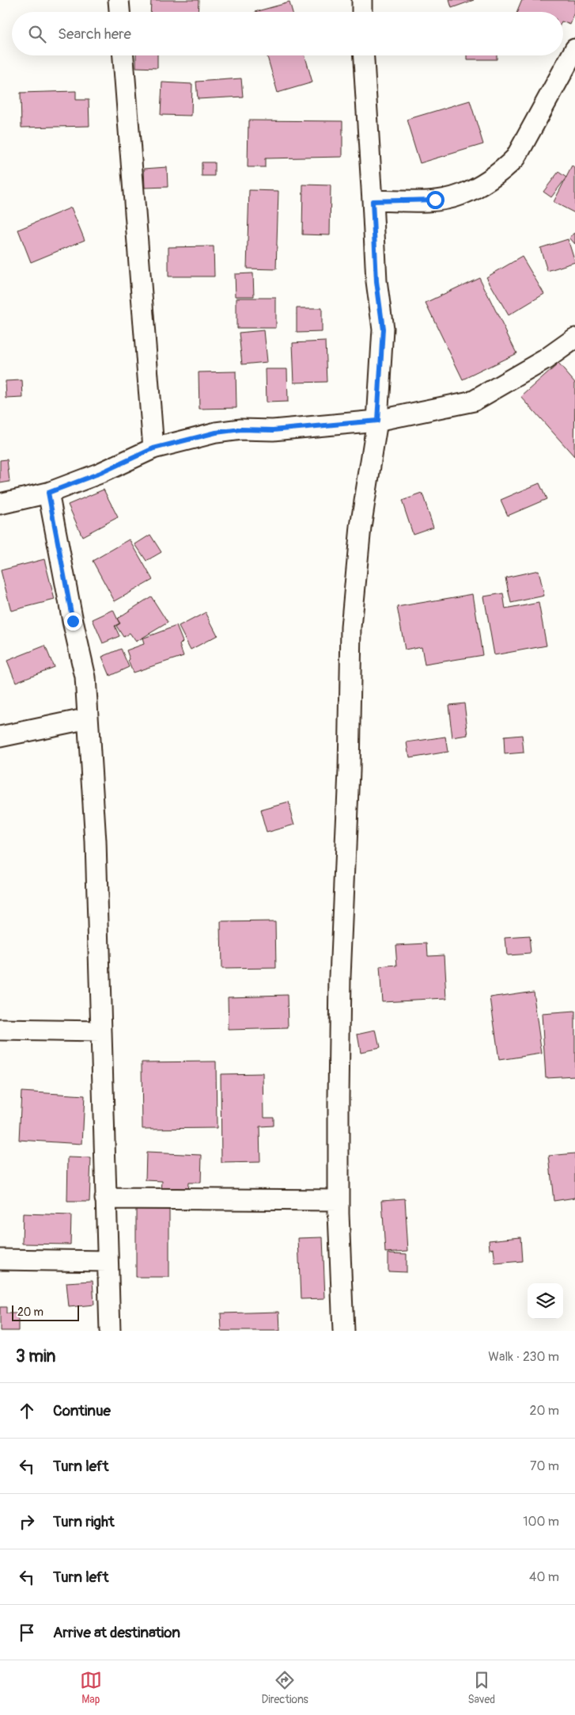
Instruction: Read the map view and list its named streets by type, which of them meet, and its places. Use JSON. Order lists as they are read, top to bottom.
{
  "scale_bar": "20 m",
  "page": {
    "search": "Search here",
    "scale": "20 m",
    "heading": ["3 min", "Walk · 230 m"],
    "list": [
      ["Continue", "20 m"],
      ["Turn left", "70 m"],
      ["Turn right", "100 m"],
      ["Turn left", "40 m"],
      "Arrive at destination"
    ],
    "nav": ["Map", "Directions", "Saved"]
  }
}
